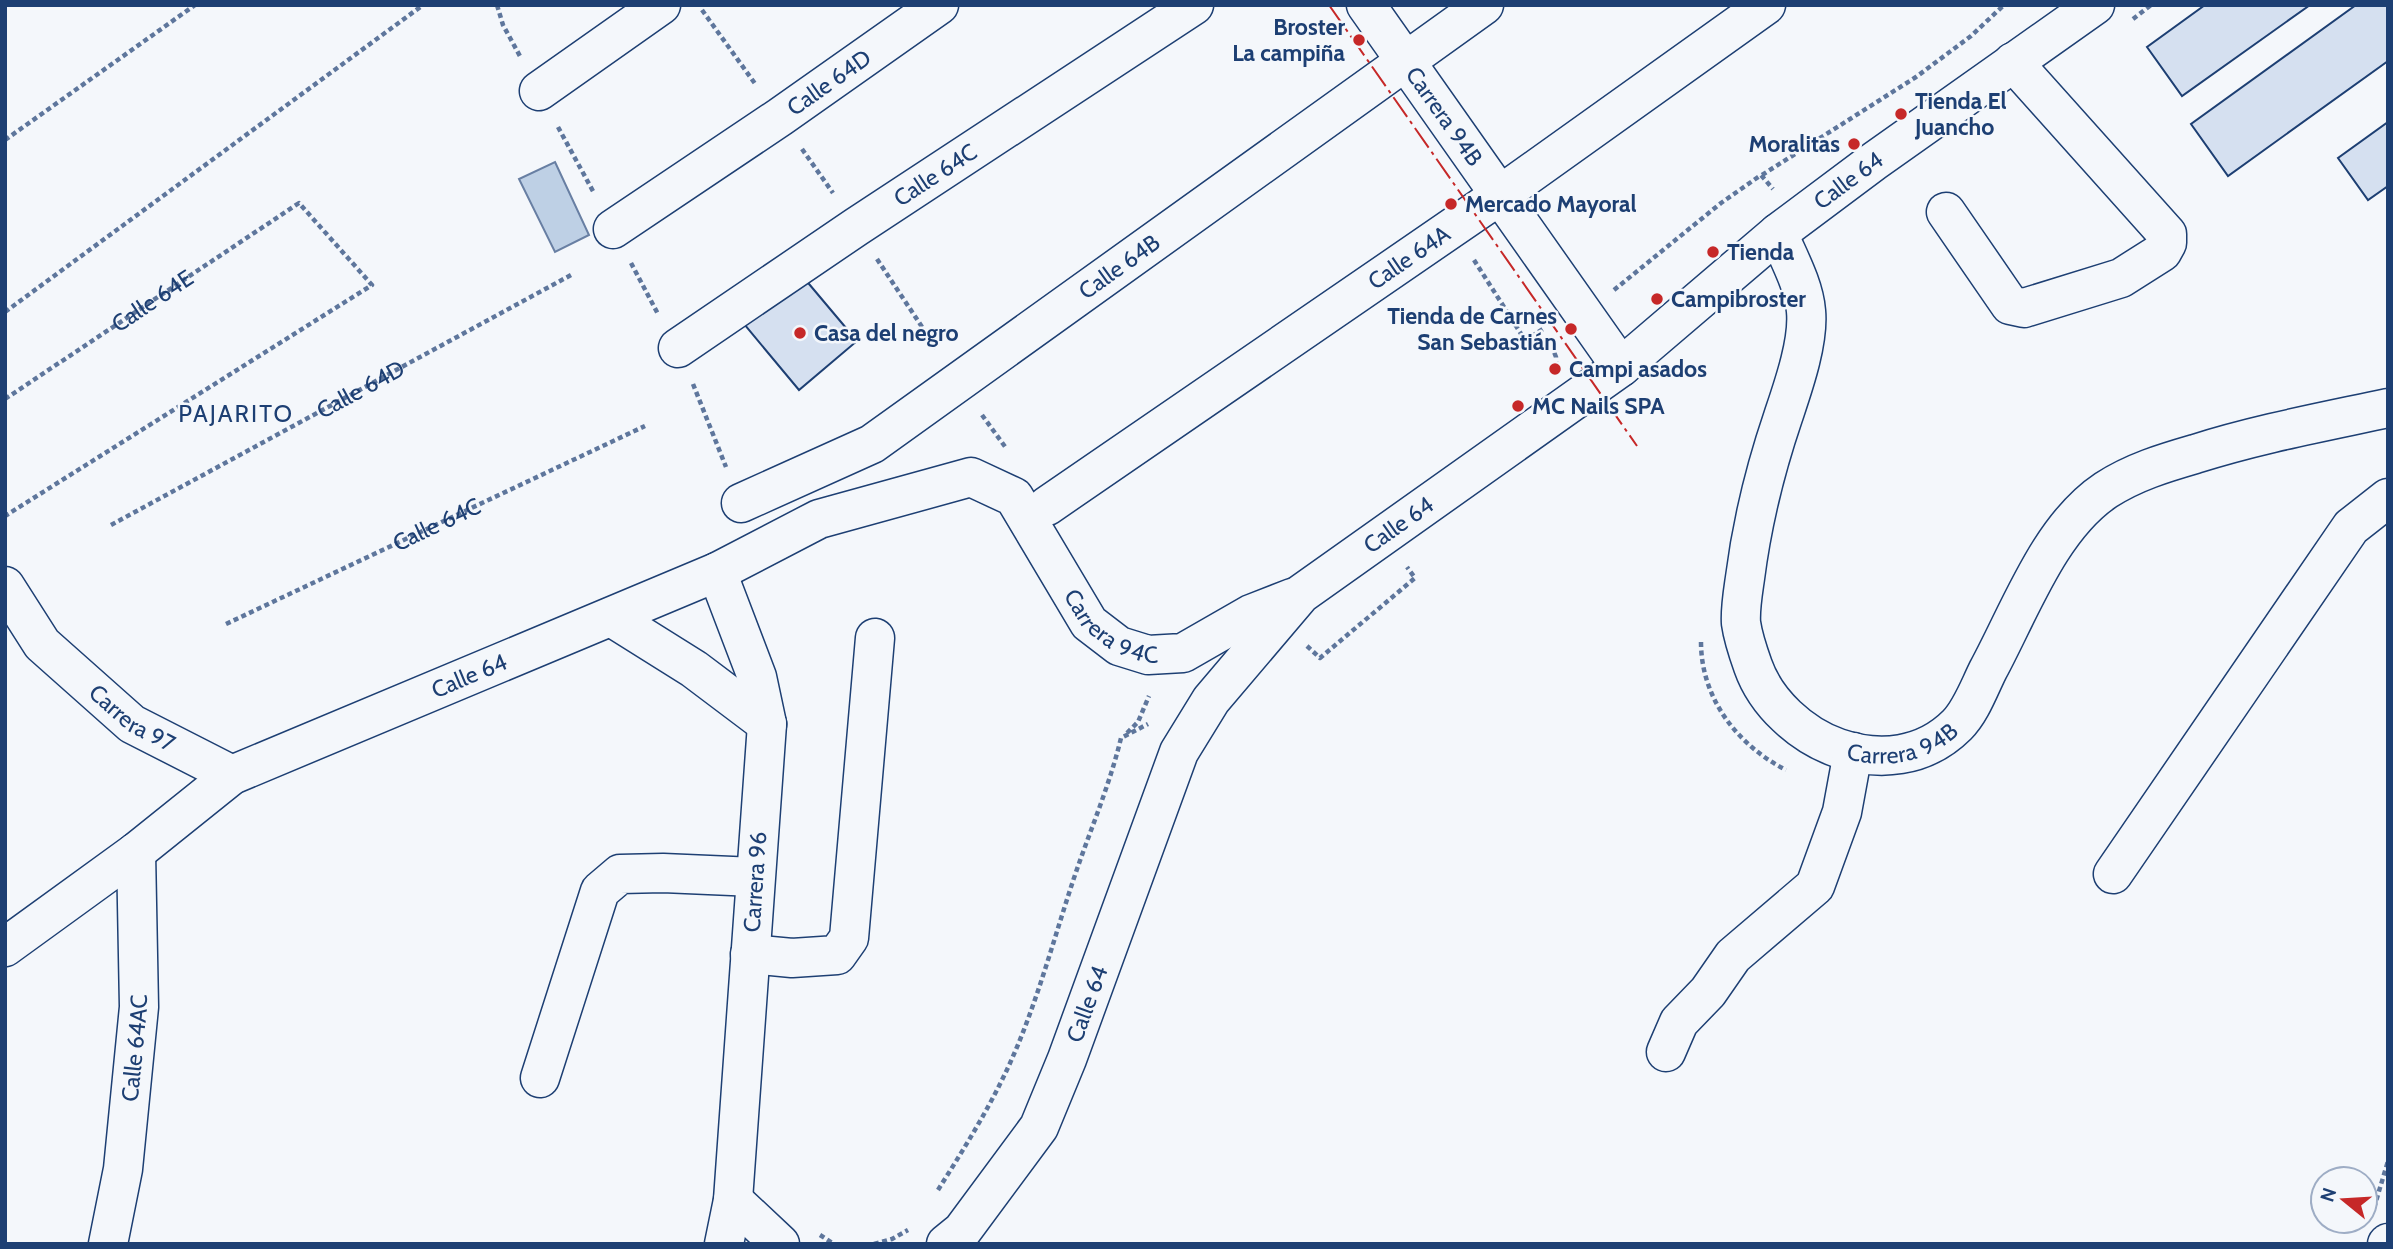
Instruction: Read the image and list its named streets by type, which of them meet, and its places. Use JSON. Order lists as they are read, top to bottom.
{
  "streets": {
    "street": [
      "Calle 64D",
      "Carrera 94B",
      "Calle 64C",
      "Calle 64",
      "Calle 64A",
      "Calle 64B",
      "Carrera 94C",
      "Carrera 97",
      "Carrera 96",
      "Calle 64AC"
    ],
    "path": ["Calle 64E"]
  },
  "crossings": [
    ["Carrera 94B", "Calle 64"],
    ["Carrera 94B", "Calle 64A"],
    ["Carrera 94B", "Calle 64B"],
    ["Calle 64", "Carrera 94C"],
    ["Calle 64", "Carrera 97"],
    ["Calle 64", "Carrera 96"],
    ["Calle 64", "Calle 64AC"]
  ],
  "districts": ["PAJARITO"],
  "places": [
    "Broster La campiña",
    "Tienda El Juancho",
    "Moralitas",
    "Mercado Mayoral",
    "Tienda",
    "Campibroster",
    "Tienda de Carnes San Sebastián",
    "Casa del negro",
    "Campi asados",
    "MC Nails SPA"
  ],
  "north": "left"
}
